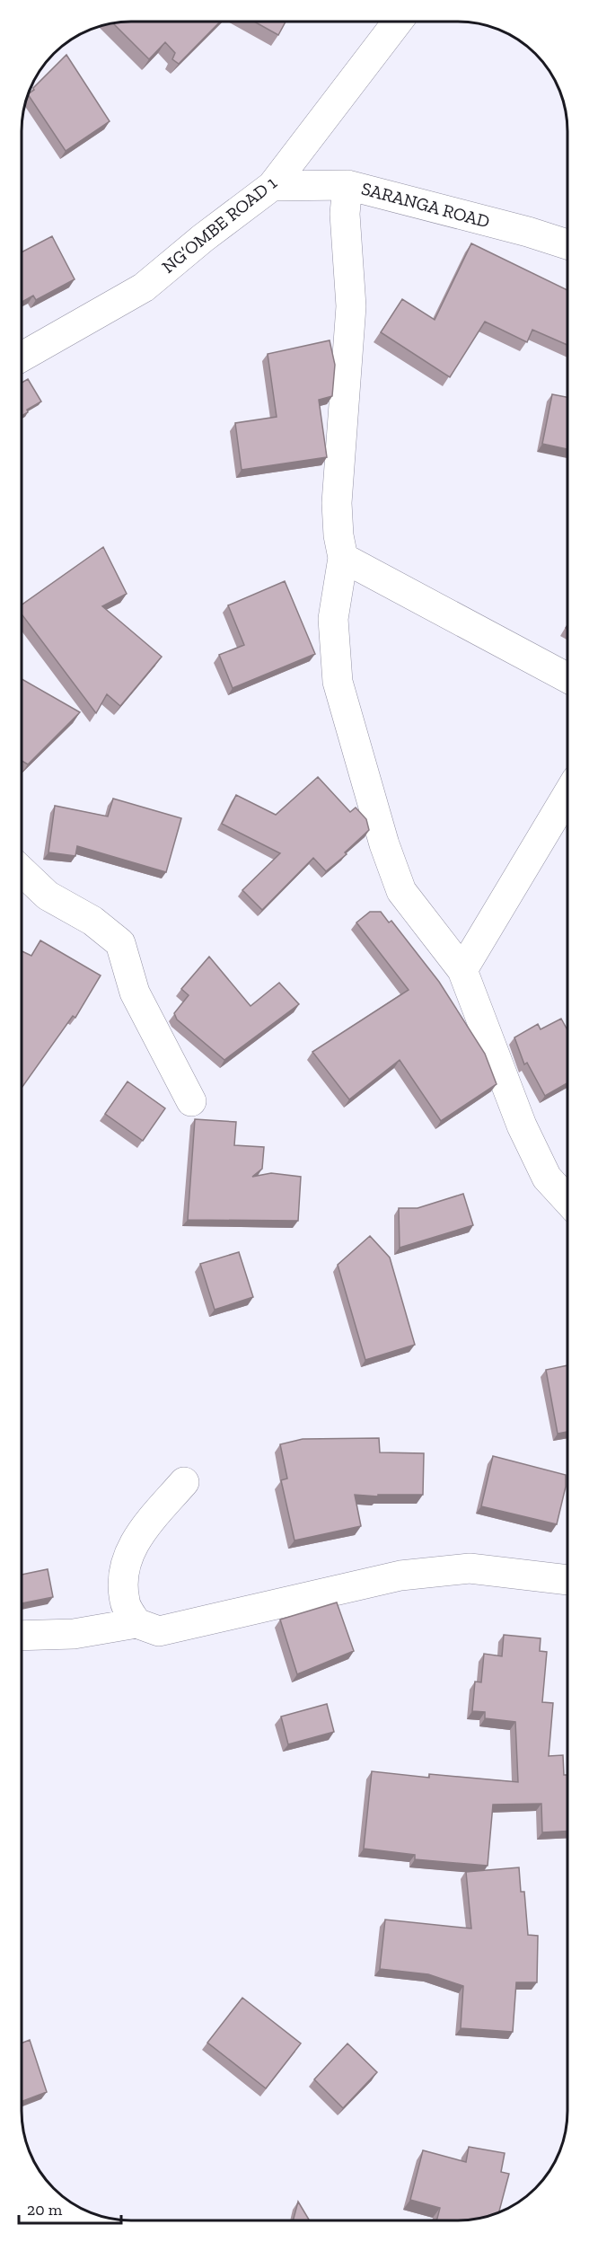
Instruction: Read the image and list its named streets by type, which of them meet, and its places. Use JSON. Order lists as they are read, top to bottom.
{
  "streets": {
    "street": ["SARANGA ROAD", "NG’OMBE ROAD 1"]
  },
  "crossings": [
    ["SARANGA ROAD", "NG’OMBE ROAD 1"]
  ],
  "scale_bar": "20 m"
}
